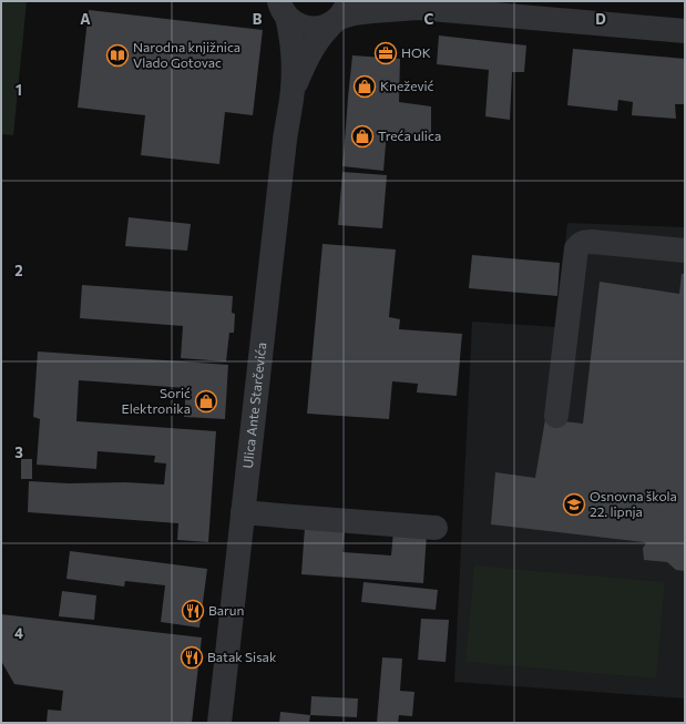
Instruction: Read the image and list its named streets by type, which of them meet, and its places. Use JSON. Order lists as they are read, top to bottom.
{
  "streets": {
    "street": ["Ulica Ante Starčevića"]
  },
  "places": {
    "office": ["HOK"],
    "library": ["Narodna knjižnica Vlado Gotovac"],
    "shop": ["Knežević", "Treća ulica", "Sorić Elektronika"],
    "school or university": ["Osnovna škola 22. lipnja"],
    "restaurant": ["Barun", "Batak Sisak"]
  },
  "grid": {
    "columns": [
      "A",
      "B",
      "C",
      "D"
    ],
    "rows": [
      "1",
      "2",
      "3",
      "4"
    ]
  }
}
